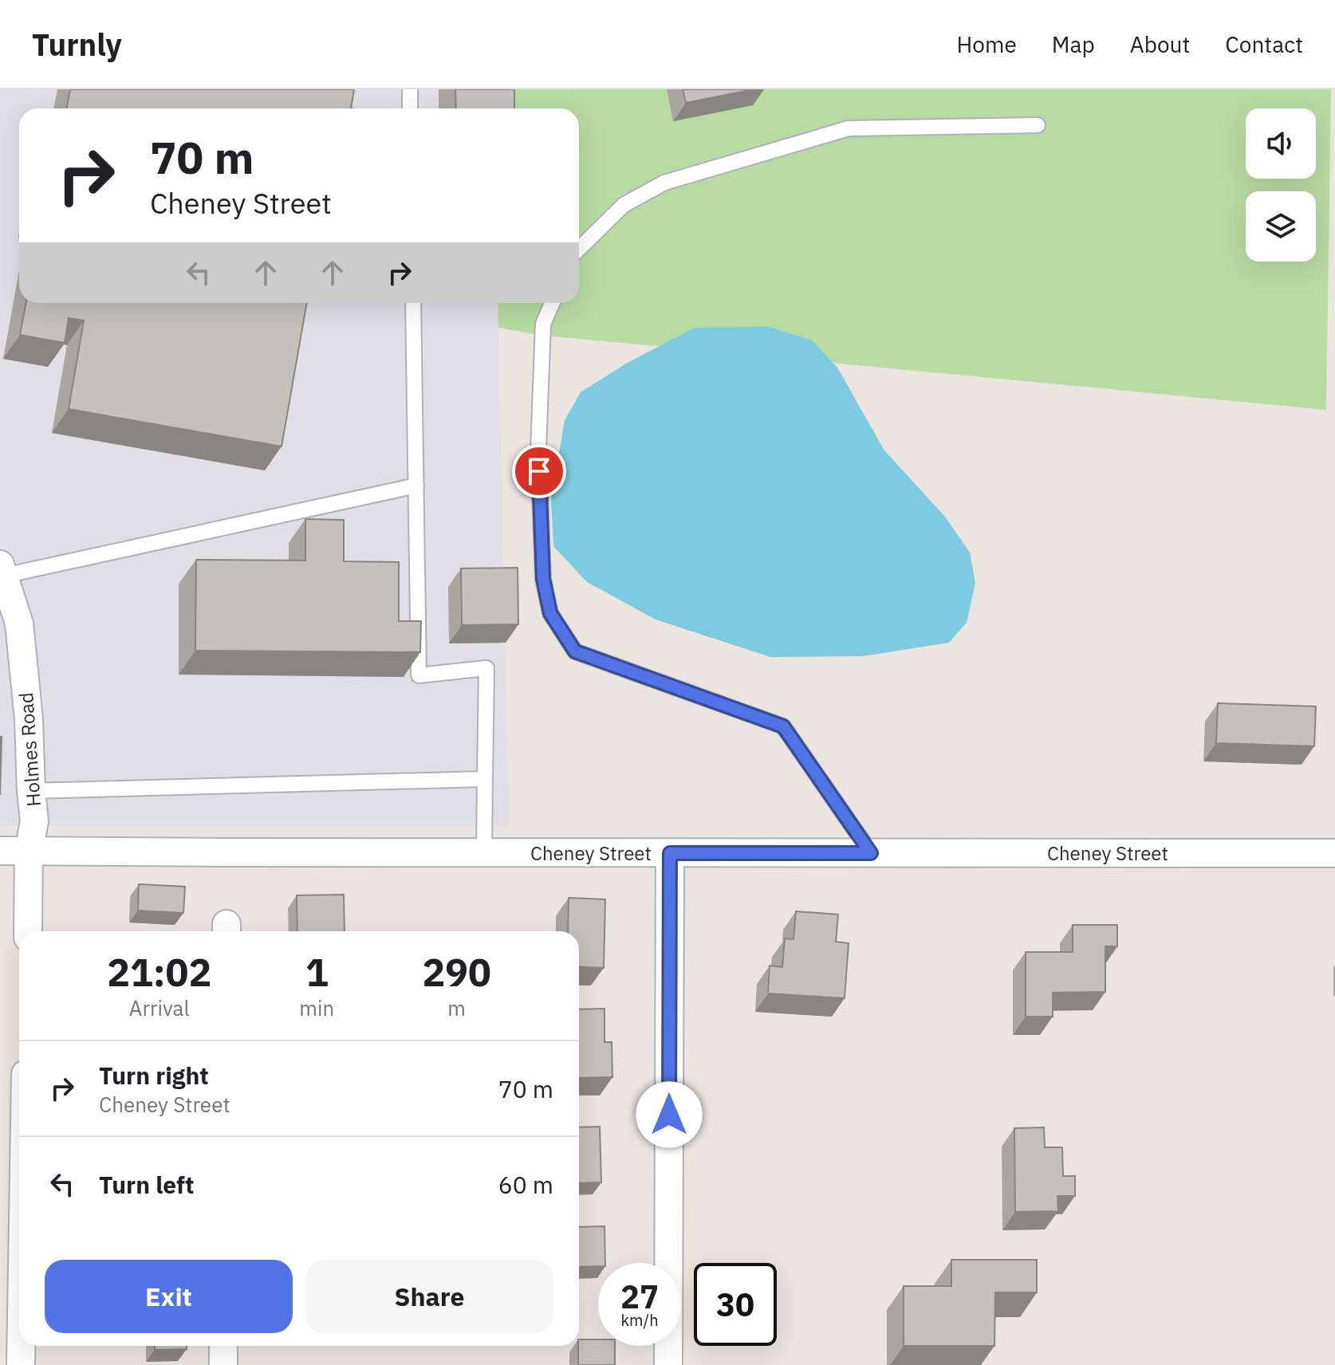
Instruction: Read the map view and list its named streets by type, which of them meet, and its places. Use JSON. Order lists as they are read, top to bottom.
{
  "streets": {
    "street": ["Holmes Road", "Cheney Street"]
  },
  "crossings": [
    ["Holmes Road", "Cheney Street"]
  ],
  "page": {
    "header": "Turnly",
    "nav": [
      "Home",
      "Map",
      "About",
      "Contact"
    ],
    "turn": ["70 m", "Cheney Street"],
    "eta": [
      "21:02",
      "Arrival",
      "1",
      "min",
      "290",
      "m"
    ],
    "list": [
      {
        "name": "Turn right",
        "note": "Cheney Street",
        "value": "70 m"
      },
      {
        "name": "Turn left",
        "value": "60 m"
      }
    ],
    "buttons": ["Exit", "Share"],
    "speed": "27 km/h",
    "limit": "30"
  }
}
